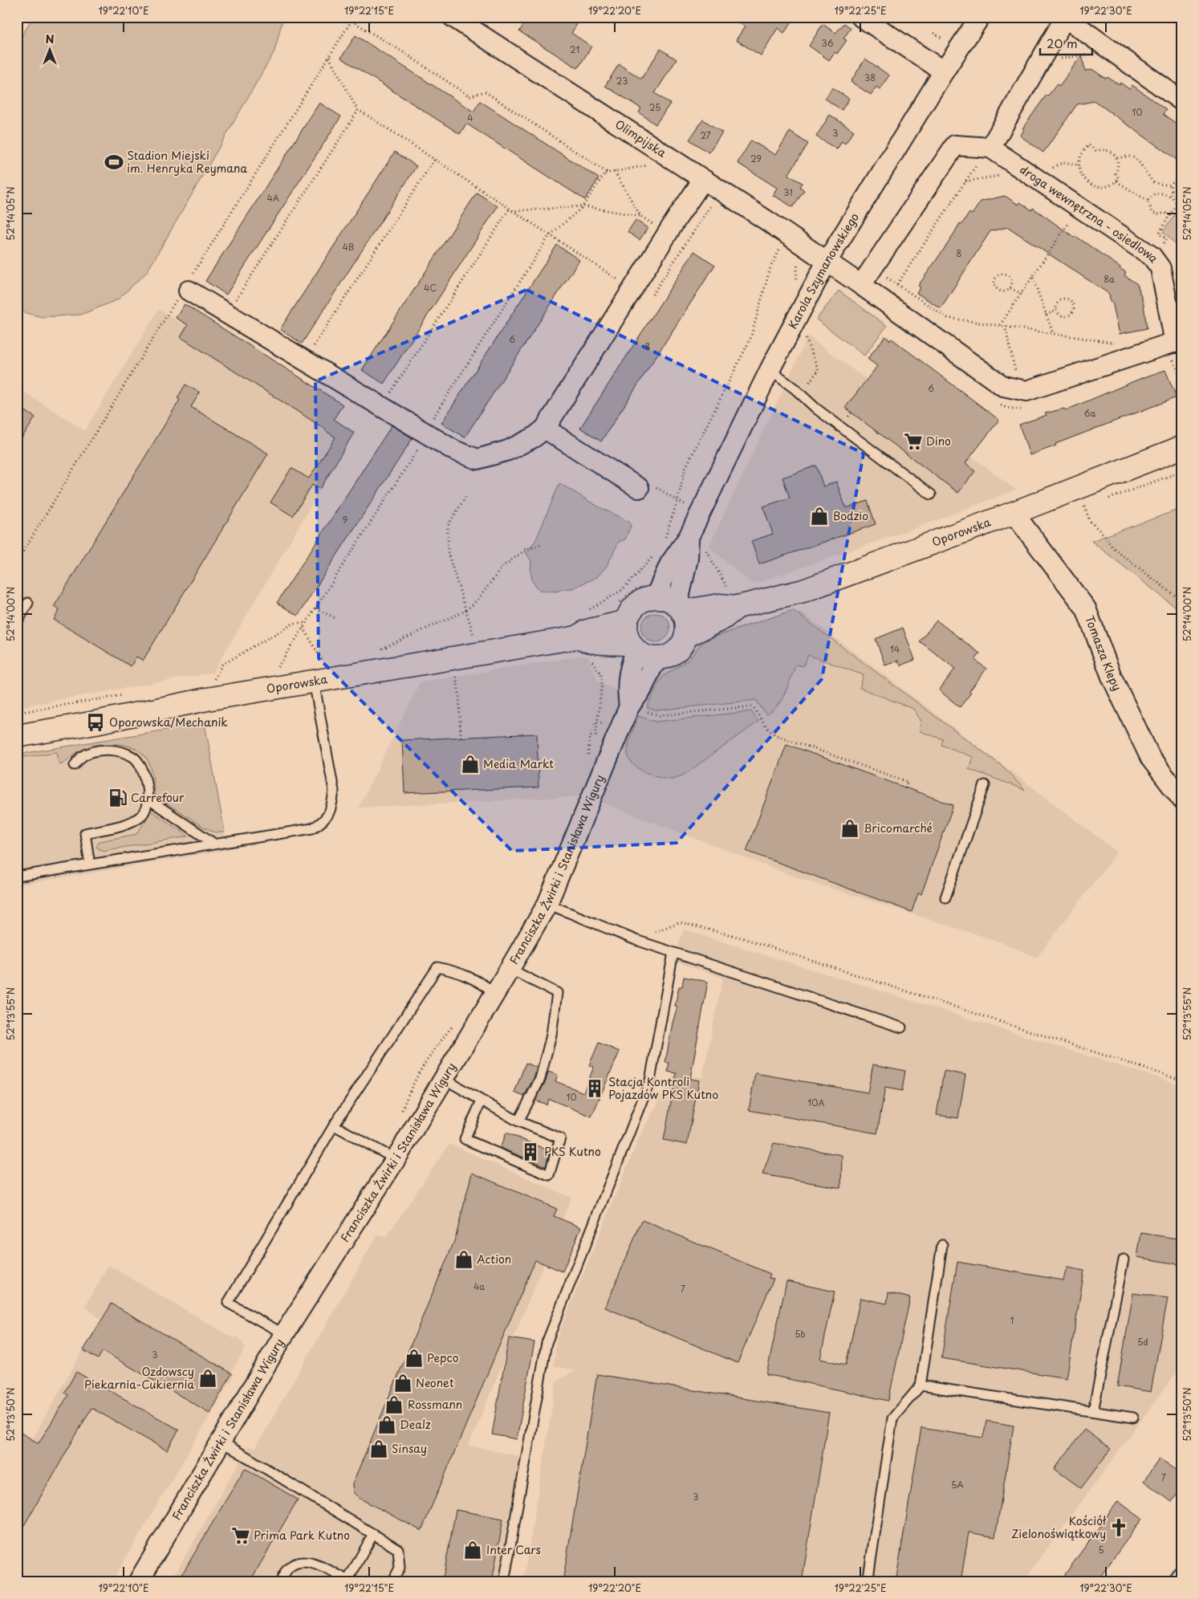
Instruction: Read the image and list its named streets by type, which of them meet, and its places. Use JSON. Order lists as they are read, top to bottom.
{
  "streets": {
    "street": [
      "Olimpijska",
      "droga wewnętrzna - osiedlowa",
      "Karola Szymanowskiego",
      "Oporowska",
      "Tomasza Klepy",
      "Franciszka Żwirki i Stanisława Wigury"
    ]
  },
  "crossings": [
    ["Olimpijska", "Karola Szymanowskiego"],
    ["Karola Szymanowskiego", "Oporowska"],
    ["Oporowska", "Tomasza Klepy"],
    ["Oporowska", "Franciszka Żwirki i Stanisława Wigury"]
  ],
  "places": {
    "sports": ["Stadion Miejski im. Henryka Reymana"],
    "supermarket": ["Dino", "Prima Park Kutno"],
    "shop": [
      "Bodzio",
      "Media Markt",
      "Bricomarché",
      "Action",
      "Pepco",
      "Ozdowscy Piekarnia-Cukiernia",
      "Neonet",
      "Rossmann",
      "Dealz",
      "Sinsay",
      "Inter Cars"
    ],
    "bus stop": ["Oporowska/Mechanik"],
    "fuel station": ["Carrefour"],
    "building": ["Stacja Kontroli Pojazdów PKS Kutno", "PKS Kutno"],
    "church": ["Kościół Zielonoświątkowy"]
  },
  "house_numbers": [
    "36",
    "21",
    "38",
    "23",
    "25",
    "10",
    "4",
    "3",
    "27",
    "29",
    "31",
    "4A",
    "4B",
    "8",
    "8a",
    "4C",
    "6",
    "8",
    "6",
    "6a",
    "9",
    "14",
    "10",
    "10A",
    "4a",
    "7",
    "1",
    "5b",
    "5d",
    "3",
    "7",
    "5A",
    "3",
    "5"
  ],
  "scale_bar": "20 m",
  "north": "top",
  "coordinates": [
    "19°22'10\"E",
    "19°22'15\"E",
    "19°22'20\"E",
    "19°22'25\"E",
    "19°22'30\"E",
    "52°14'05\"N",
    "52°14'00\"N",
    "52°13'55\"N",
    "52°13'50\"N"
  ]
}
